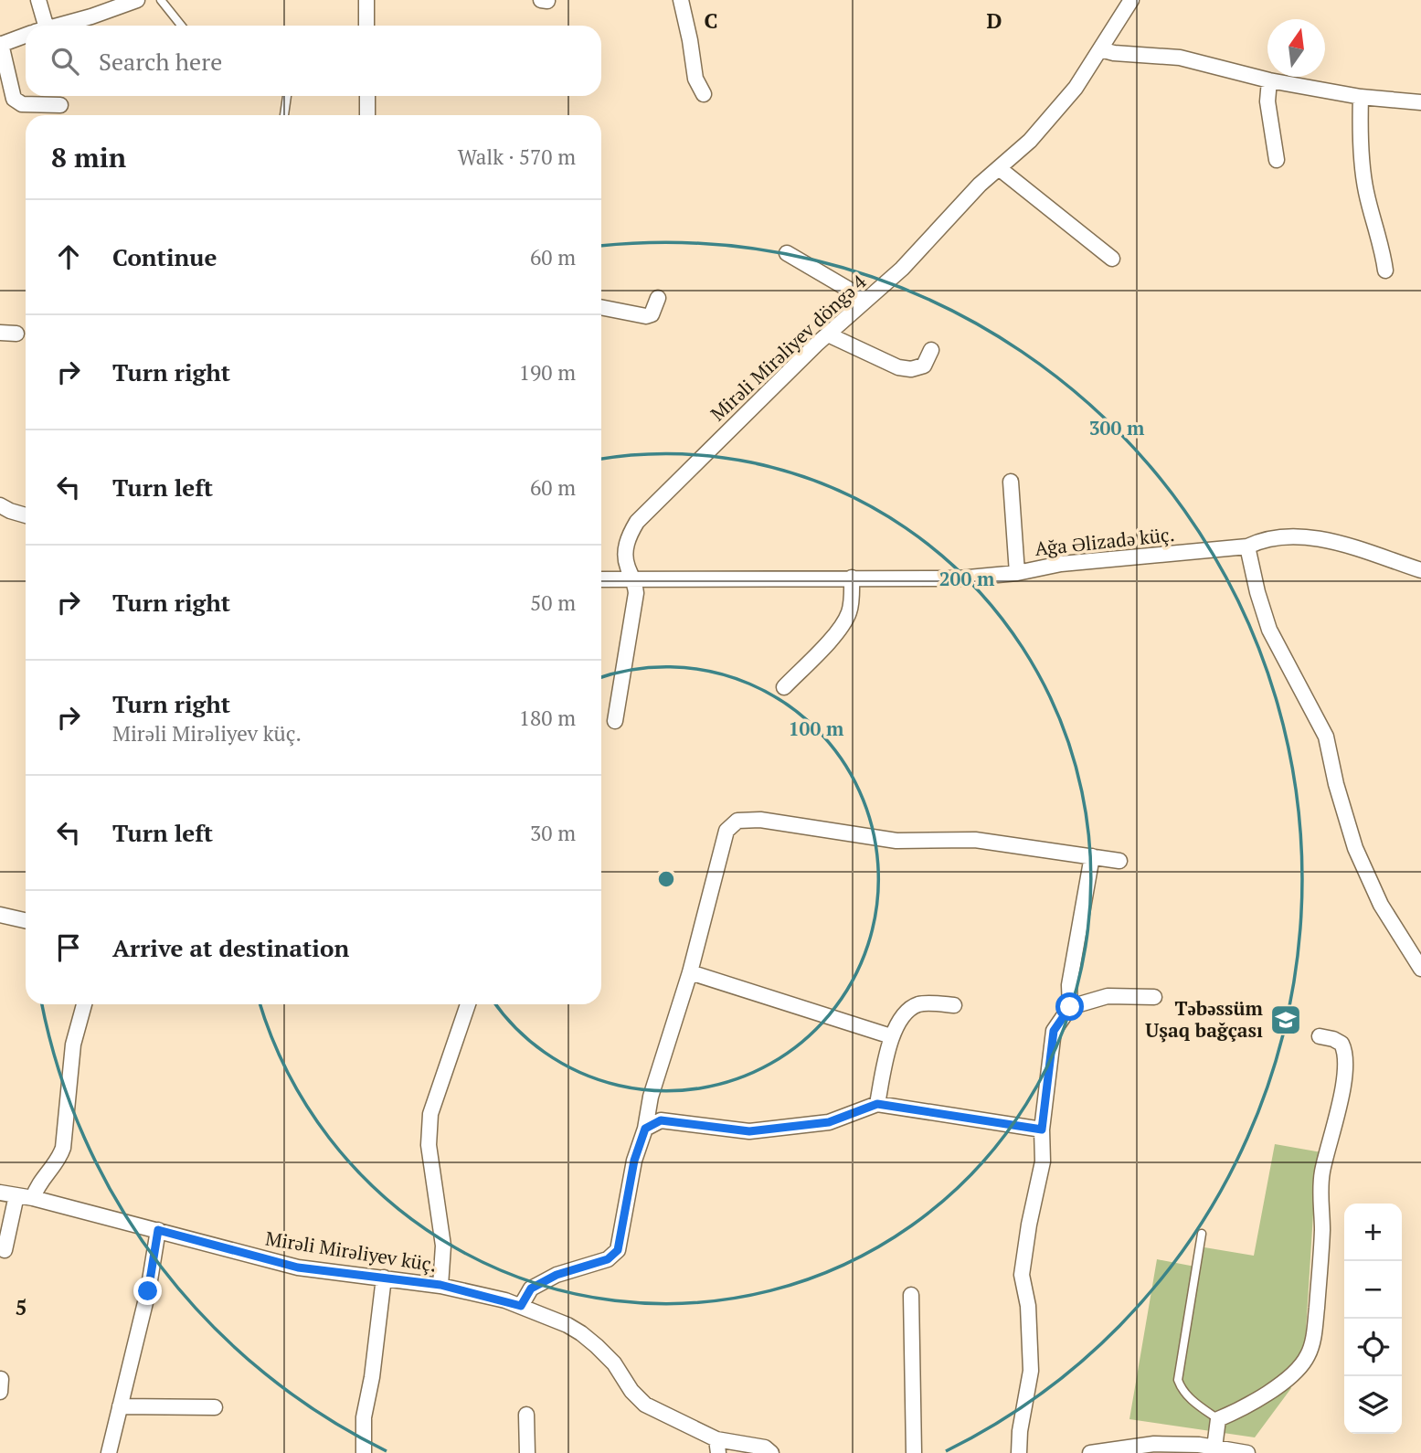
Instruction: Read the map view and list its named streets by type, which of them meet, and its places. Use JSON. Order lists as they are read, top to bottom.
{
  "streets": {
    "street": ["Mirəli Mirəliyev döngə 4", "Ağa Əlizadə küç.", "Mirəli Mirəliyev küç."]
  },
  "crossings": [
    ["Mirəli Mirəliyev döngə 4", "Ağa Əlizadə küç."]
  ],
  "places": {
    "school or university": ["Təbəssüm Uşaq bağçası"]
  },
  "north": "top",
  "page": {
    "search": "Search here",
    "heading": ["8 min", "Walk · 570 m"],
    "list": [
      ["Continue", "60 m"],
      ["Turn right", "190 m"],
      ["Turn left", "60 m"],
      ["Turn right", "50 m"],
      ["Turn right", "Mirəli Mirəliyev küç.", "180 m"],
      ["Turn left", "30 m"],
      "Arrive at destination"
    ],
    "map_buttons": ["+", "−"]
  },
  "grid": {
    "columns": ["C", "D"],
    "rows": ["5"]
  },
  "rings": ["300 m", "200 m", "100 m"]
}
